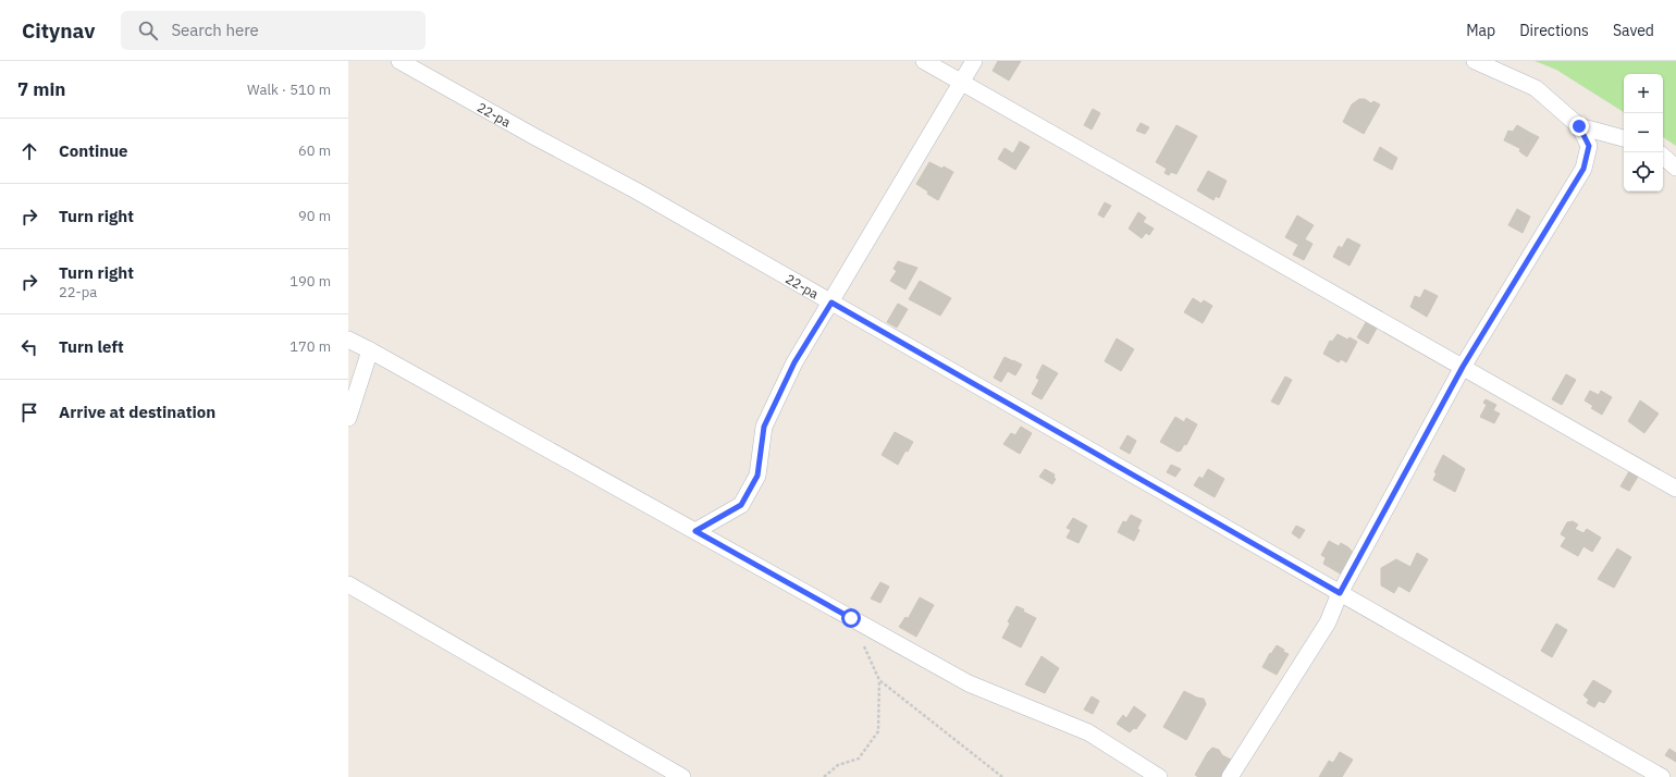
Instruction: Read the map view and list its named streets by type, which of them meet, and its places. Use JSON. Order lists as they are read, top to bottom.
{
  "streets": {
    "street": ["22-ра"]
  },
  "page": {
    "header": "Citynav",
    "search": "Search here",
    "nav": ["Map", "Directions", "Saved"],
    "heading": ["7 min", "Walk · 510 m"],
    "map_buttons": ["+", "−"],
    "list": [
      ["Continue", "60 m"],
      ["Turn right", "90 m"],
      ["Turn right", "22-ра", "190 m"],
      ["Turn left", "170 m"],
      "Arrive at destination"
    ]
  }
}
